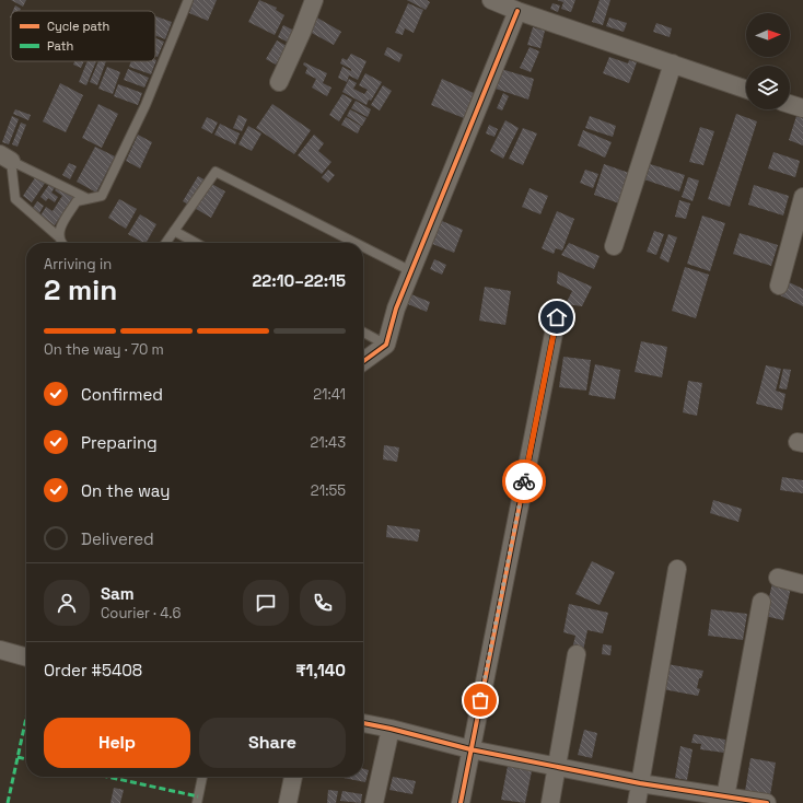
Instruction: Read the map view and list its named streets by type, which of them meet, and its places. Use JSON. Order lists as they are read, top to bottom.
{
  "legend": ["Cycle path", "Path"],
  "north": "right",
  "page": {
    "heading": ["2 min", "Arriving in", "22:10–22:15"],
    "panel": [
      "Sam",
      "Courier · 4.6",
      "Order #5408",
      "₹1,140"
    ],
    "bar": "On the way · 70 m",
    "list": [
      ["Confirmed", "21:41"],
      ["Preparing", "21:43"],
      ["On the way", "21:55"],
      "Delivered"
    ],
    "buttons": ["Help", "Share"]
  }
}
